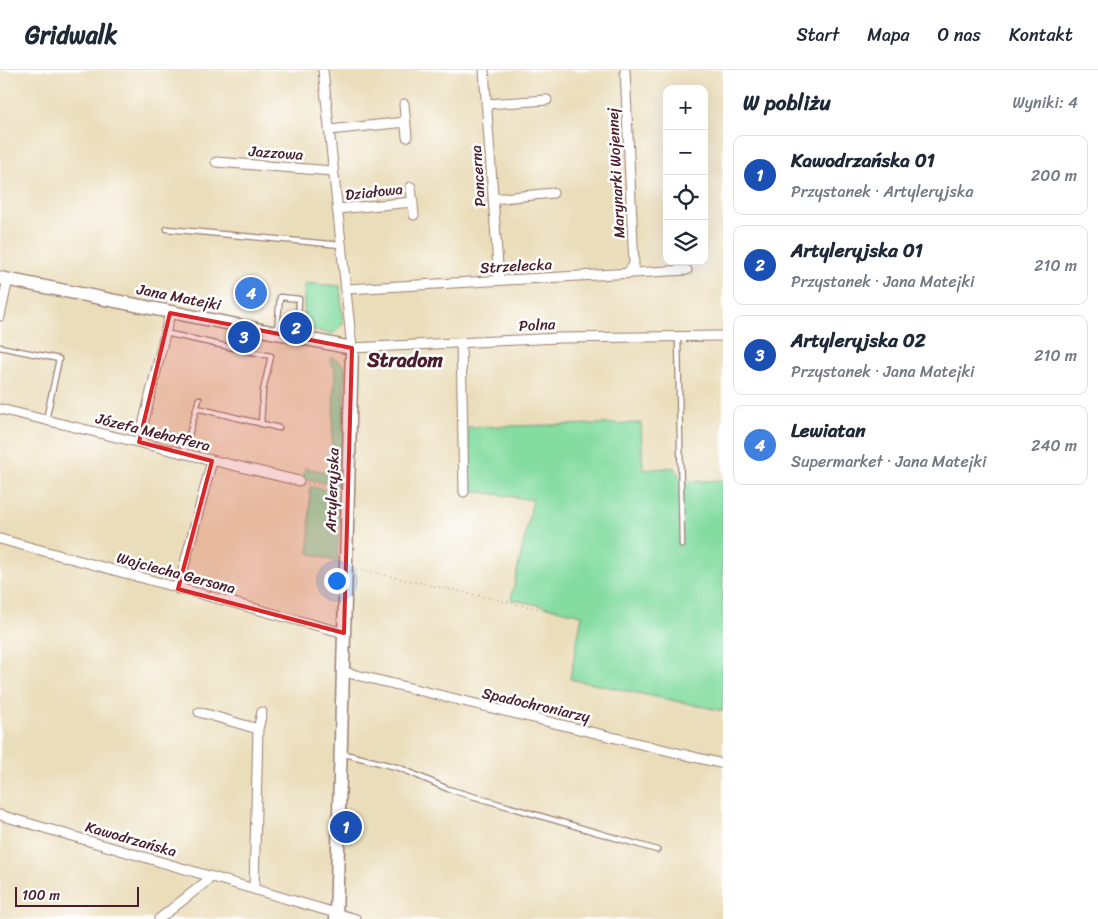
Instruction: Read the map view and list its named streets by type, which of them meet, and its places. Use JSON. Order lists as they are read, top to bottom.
{
  "streets": {
    "street": [
      "Jazzowa",
      "Marynarki Wojennej",
      "Pancerna",
      "Działowa",
      "Strzelecka",
      "Jana Matejki",
      "Polna",
      "Józefa Mehoffera",
      "Artyleryjska",
      "Wojciecha Gersona",
      "Spadochroniarzy",
      "Kawodrzańska"
    ]
  },
  "crossings": [
    ["Jazzowa", "Artyleryjska"],
    ["Marynarki Wojennej", "Strzelecka"],
    ["Pancerna", "Strzelecka"],
    ["Działowa", "Artyleryjska"],
    ["Strzelecka", "Artyleryjska"],
    ["Jana Matejki", "Polna"],
    ["Jana Matejki", "Artyleryjska"],
    ["Polna", "Artyleryjska"],
    ["Artyleryjska", "Wojciecha Gersona"],
    ["Artyleryjska", "Spadochroniarzy"],
    ["Artyleryjska", "Kawodrzańska"]
  ],
  "districts": ["Stradom"],
  "scale_bar": "100 m",
  "page": {
    "header": "Gridwalk",
    "nav": [
      "Start",
      "Mapa",
      "O nas",
      "Kontakt"
    ],
    "heading": ["W pobliżu", "Wyniki: 4"],
    "map_buttons": ["+", "−"],
    "list": [
      {
        "mark": "1",
        "name": "Kawodrzańska 01",
        "note": "Przystanek · Artyleryjska",
        "value": "200 m"
      },
      {
        "mark": "2",
        "name": "Artyleryjska 01",
        "note": "Przystanek · Jana Matejki",
        "value": "210 m"
      },
      {
        "mark": "3",
        "name": "Artyleryjska 02",
        "note": "Przystanek · Jana Matejki",
        "value": "210 m"
      },
      {
        "mark": "4",
        "name": "Lewiatan",
        "note": "Supermarket · Jana Matejki",
        "value": "240 m"
      }
    ],
    "pins": [
      "4",
      "2",
      "3",
      "1"
    ],
    "scale": "100 m"
  }
}
